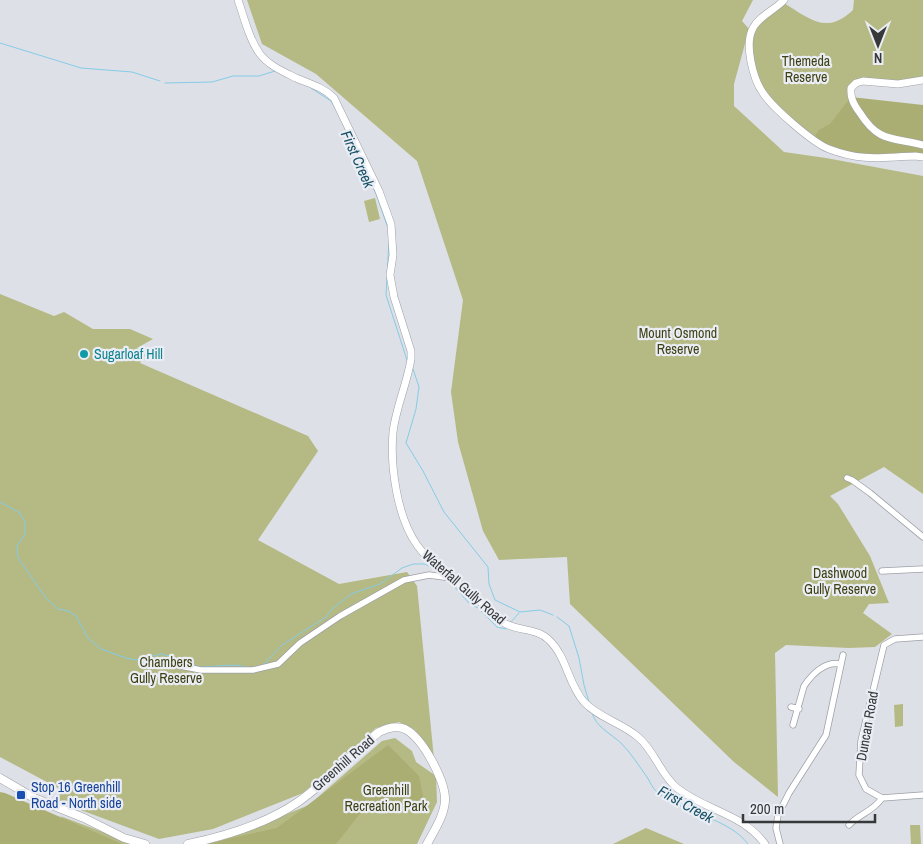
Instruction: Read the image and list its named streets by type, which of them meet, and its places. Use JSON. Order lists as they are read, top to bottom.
{
  "streets": {
    "main road": ["Greenhill Road"],
    "street": ["Waterfall Gully Road", "Duncan Road"]
  },
  "water": ["First Creek"],
  "parks": [
    "Themeda Reserve",
    "Mount Osmond Reserve",
    "Dashwood Gully Reserve",
    "Chambers Gully Reserve",
    "Greenhill Recreation Park"
  ],
  "places": {
    "other": ["Sugarloaf Hill"],
    "transit": ["Stop 16 Greenhill Road - North side"]
  },
  "scale_bar": "200 m",
  "north": "bottom"
}
